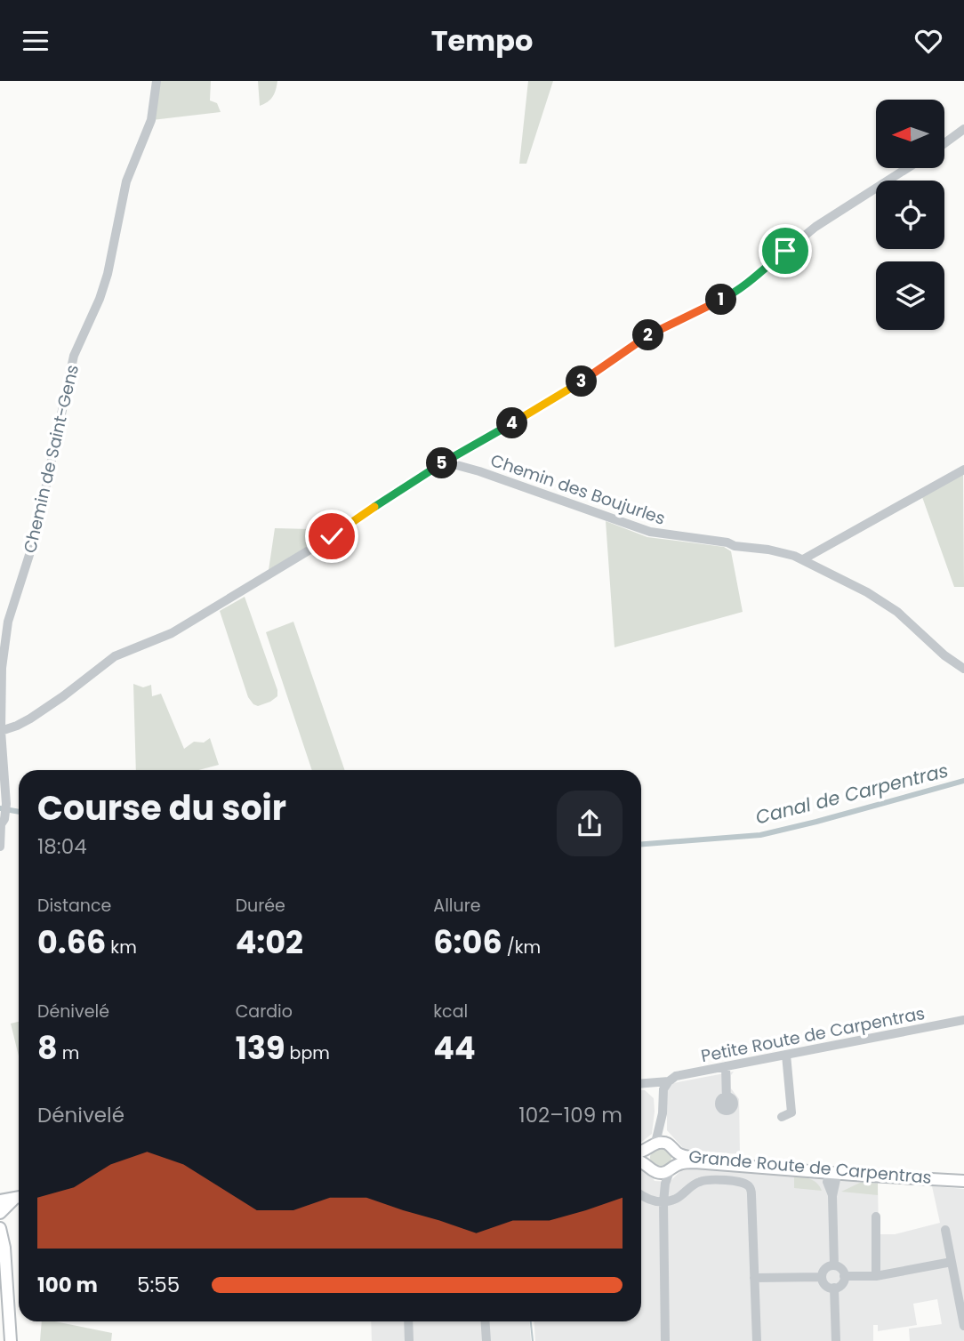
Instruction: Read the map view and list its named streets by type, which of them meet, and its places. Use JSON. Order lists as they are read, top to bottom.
{
  "streets": {
    "main road": ["Grande Route de Carpentras"],
    "street": ["Chemin de Saint-Gens", "Chemin des Boujurles", "Petite Route de Carpentras"]
  },
  "water": ["Canal de Carpentras"],
  "north": "left",
  "page": {
    "header": "Tempo",
    "pins": [
      "1",
      "2",
      "3",
      "4",
      "5"
    ],
    "heading": ["Course du soir", "18:04"],
    "stats": [
      ["Distance", "0.66 km"],
      ["Durée", "4:02"],
      ["Allure", "6:06 /km"],
      ["Dénivelé", "8 m"],
      ["Cardio", "139 bpm"],
      ["kcal", "44"]
    ],
    "chart": ["Dénivelé", "102–109 m"],
    "list": [
      {
        "name": "100 m",
        "note": "5:55"
      }
    ]
  }
}
